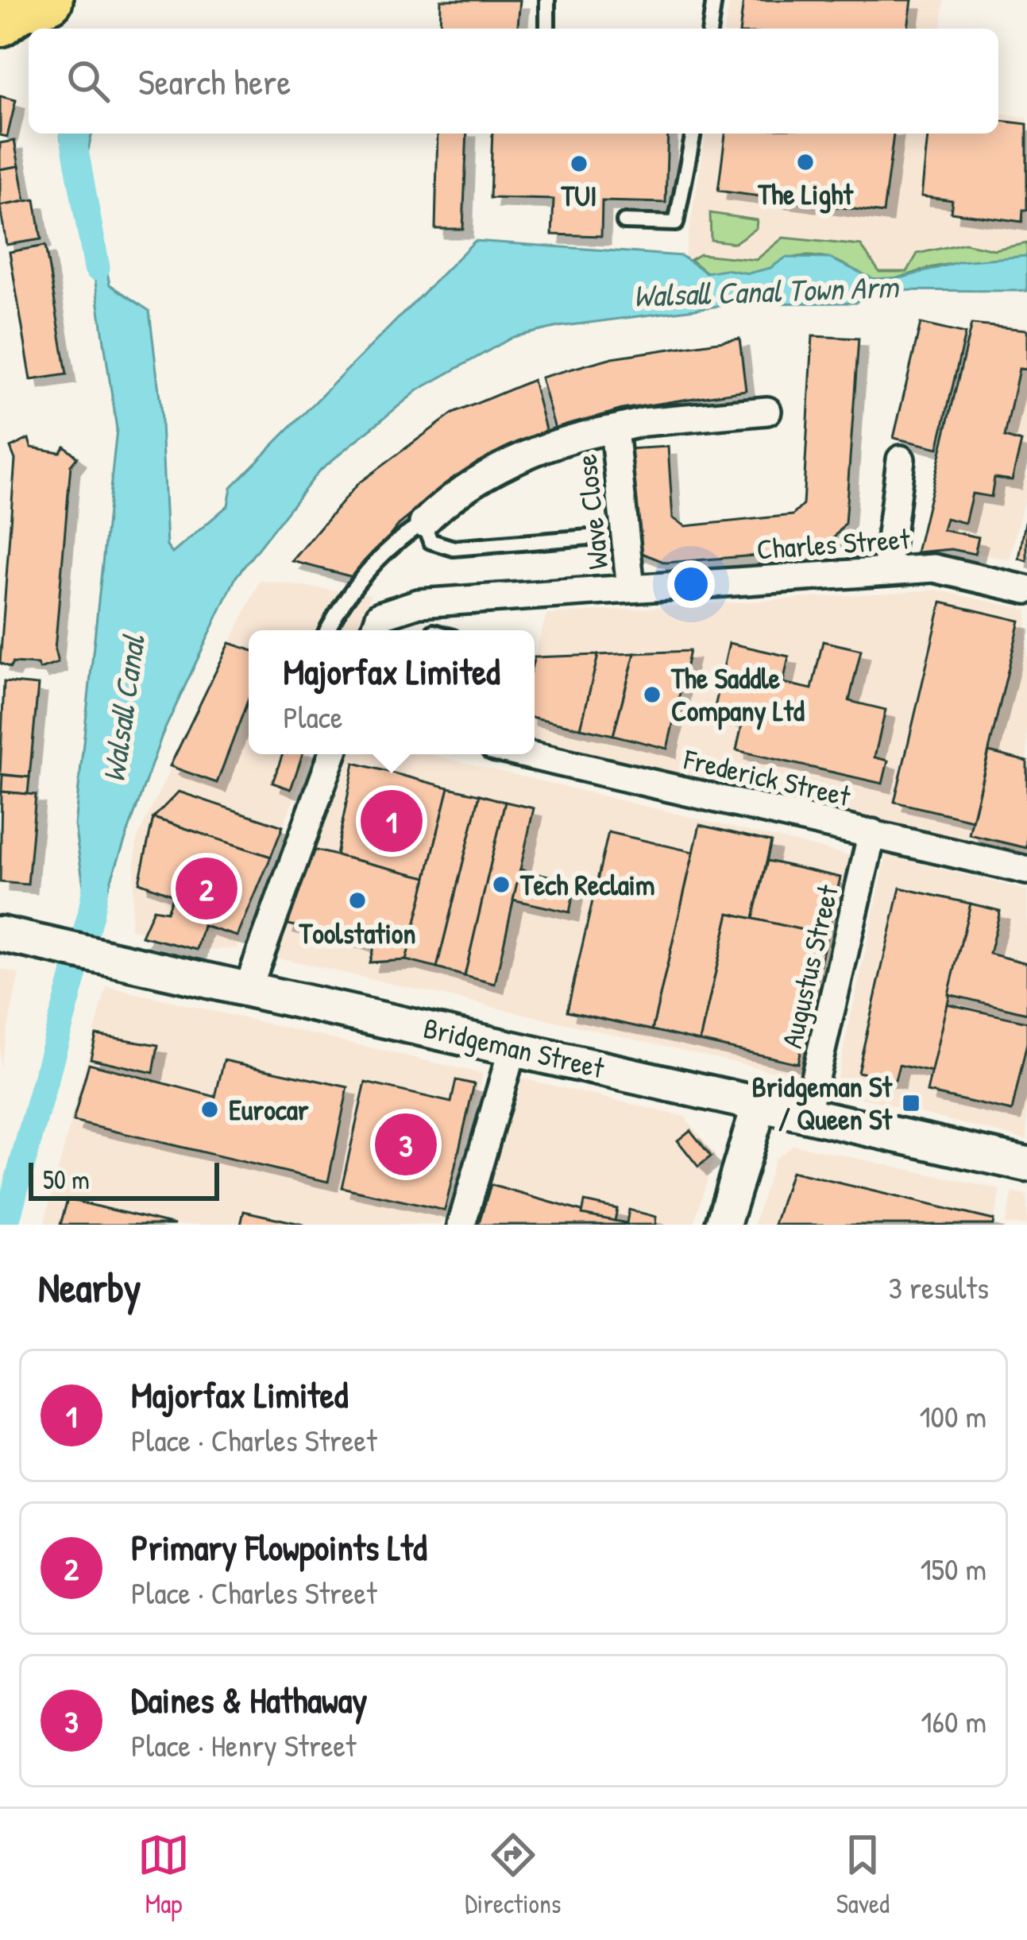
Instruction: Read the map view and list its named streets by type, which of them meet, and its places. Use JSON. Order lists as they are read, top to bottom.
{
  "streets": {
    "street": [
      "Wave Close",
      "Charles Street",
      "Frederick Street",
      "Augustus Street",
      "Bridgeman Street"
    ]
  },
  "crossings": [
    ["Wave Close", "Charles Street"],
    ["Frederick Street", "Augustus Street"],
    ["Augustus Street", "Bridgeman Street"]
  ],
  "water": ["Walsall Canal Town Arm", "Walsall Canal"],
  "places": {
    "other": [
      "The Light",
      "TUI",
      "The Saddle Company Ltd",
      "Tech Reclaim",
      "Toolstation",
      "Eurocar"
    ],
    "transit": ["Bridgeman St / Queen St"]
  },
  "scale_bar": "50 m",
  "page": {
    "search": "Search here",
    "popup": ["Majorfax Limited", "Place"],
    "pins": ["1", "2", "3"],
    "scale": "50 m",
    "heading": ["Nearby", "3 results"],
    "list": [
      {
        "mark": "1",
        "name": "Majorfax Limited",
        "note": "Place · Charles Street",
        "value": "100 m"
      },
      {
        "mark": "2",
        "name": "Primary Flowpoints Ltd",
        "note": "Place · Charles Street",
        "value": "150 m"
      },
      {
        "mark": "3",
        "name": "Daines & Hathaway",
        "note": "Place · Henry Street",
        "value": "160 m"
      }
    ],
    "nav": ["Map", "Directions", "Saved"]
  }
}
